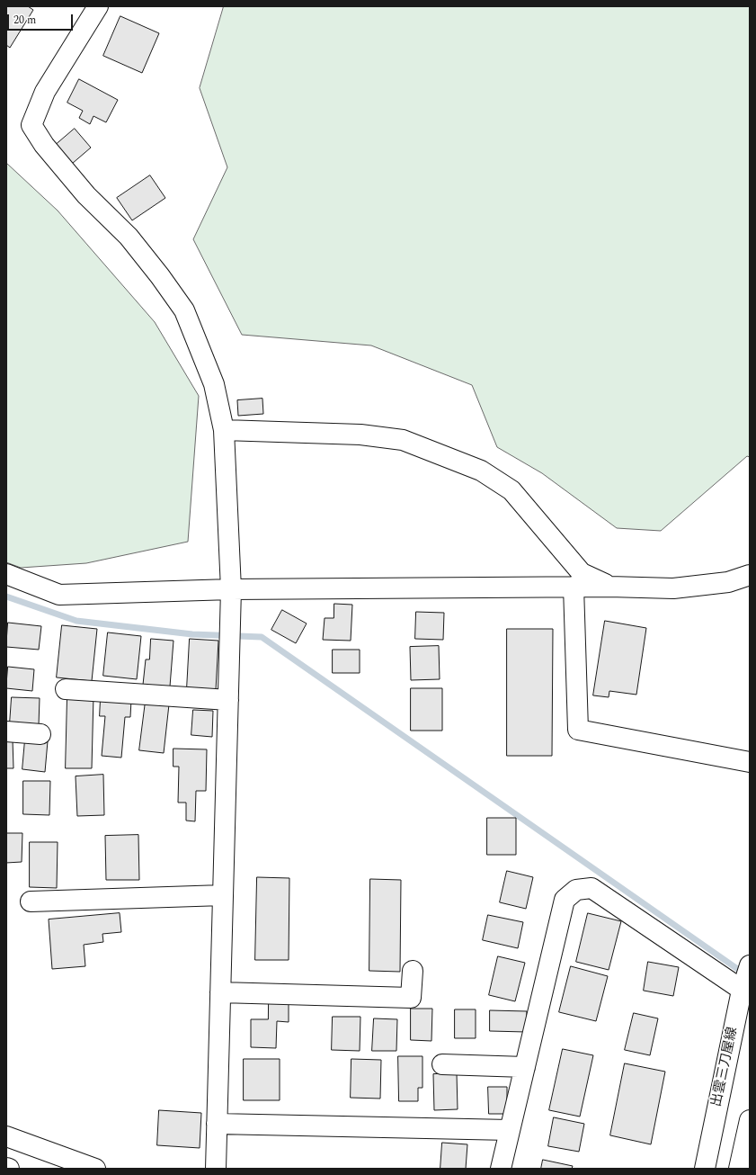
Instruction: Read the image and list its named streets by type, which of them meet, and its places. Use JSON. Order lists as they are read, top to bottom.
{
  "streets": {
    "street": ["出雲三刀屋線"]
  },
  "scale_bar": "20 m"
}
